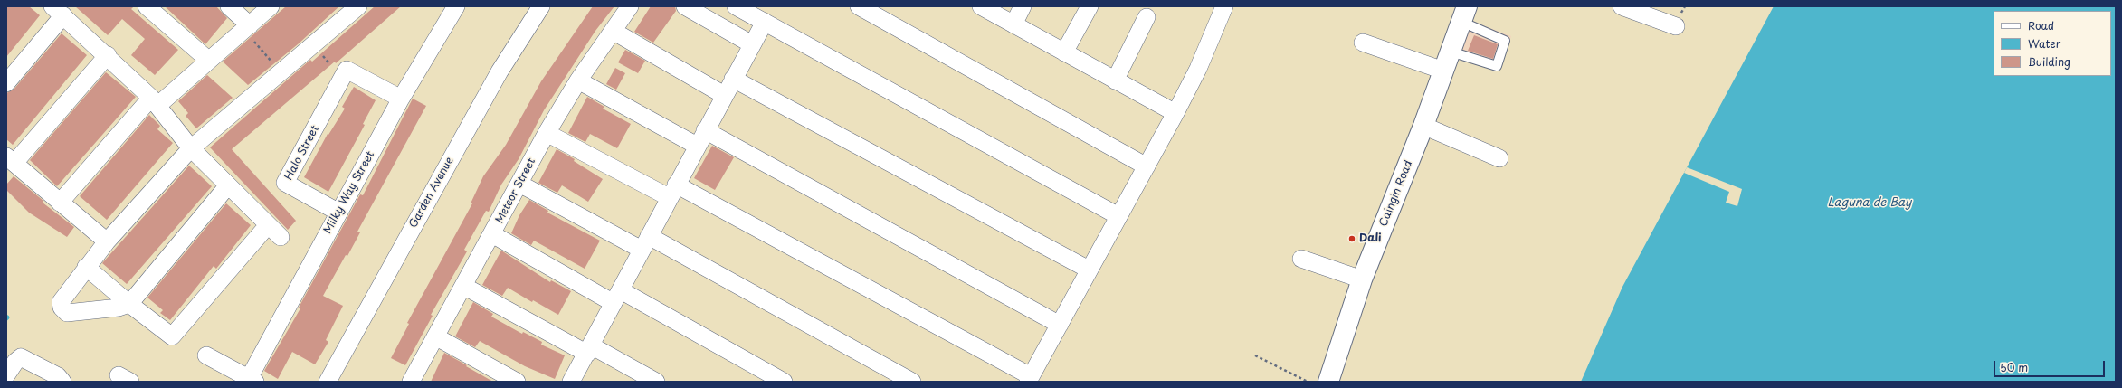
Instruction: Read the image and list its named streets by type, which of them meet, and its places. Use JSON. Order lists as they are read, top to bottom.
{
  "streets": {
    "street": [
      "Halo Street",
      "Meteor Street",
      "Milky Way Street",
      "Garden Avenue",
      "Caingin Road"
    ]
  },
  "crossings": [
    ["Halo Street", "Milky Way Street"]
  ],
  "water": ["Laguna de Bay"],
  "places": ["Dali"],
  "legend": ["Road", "Water", "Building"],
  "scale_bar": "50 m"
}
